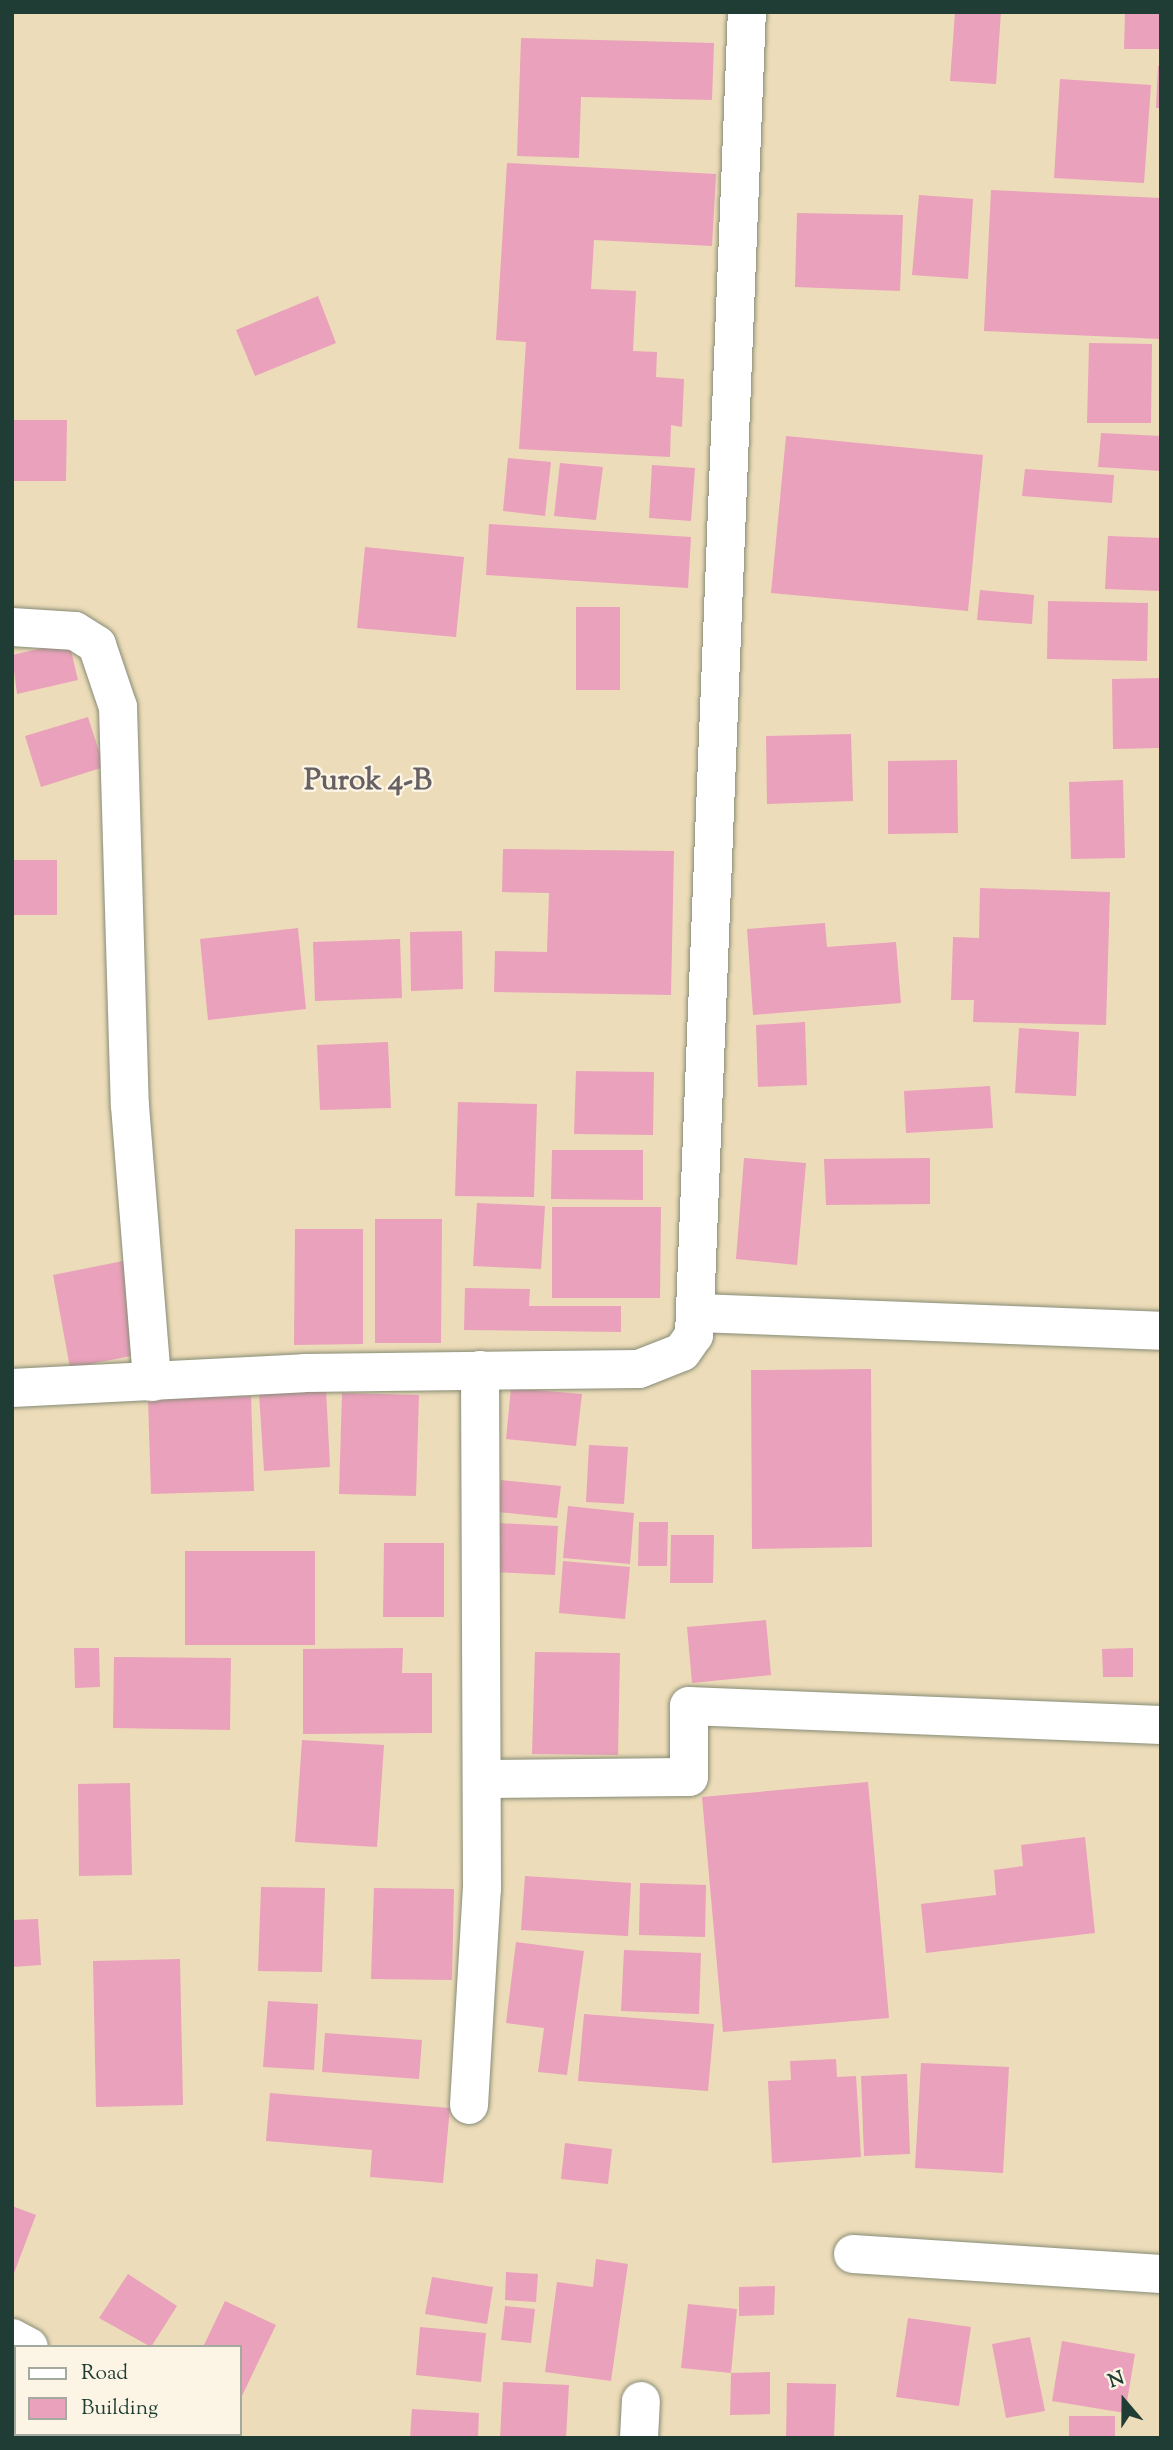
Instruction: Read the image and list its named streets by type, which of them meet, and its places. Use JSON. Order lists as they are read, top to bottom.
{
  "districts": ["Purok 4-B"],
  "legend": ["Road", "Building"],
  "north": "top"
}
